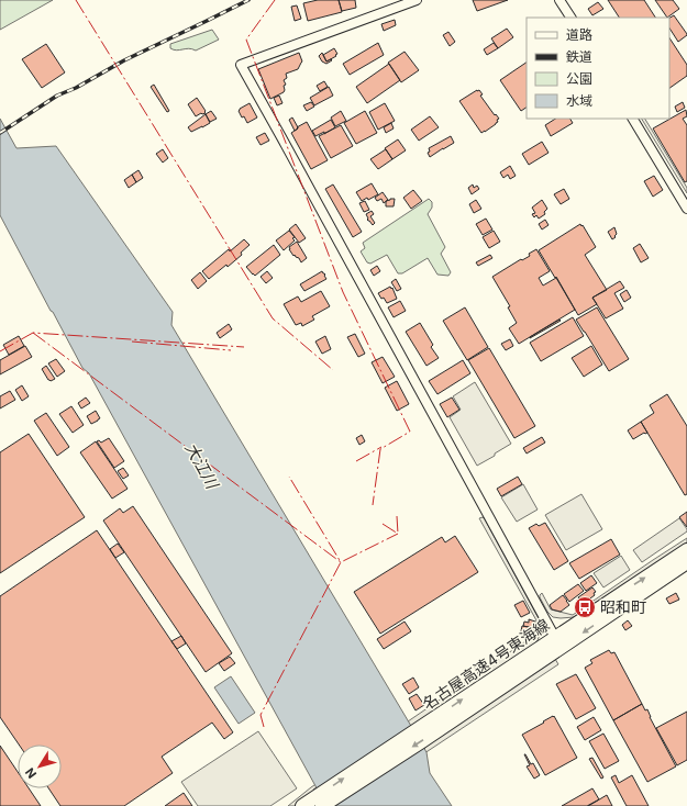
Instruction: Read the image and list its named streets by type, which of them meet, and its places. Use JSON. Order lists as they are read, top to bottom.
{
  "streets": {
    "highway": ["名古屋高速4号東海線"]
  },
  "water": ["大江川"],
  "places": {
    "bus stop": ["昭和町"]
  },
  "legend": [
    "道路",
    "鉄道",
    "公園",
    "水域"
  ],
  "north": "bottom left"
}
